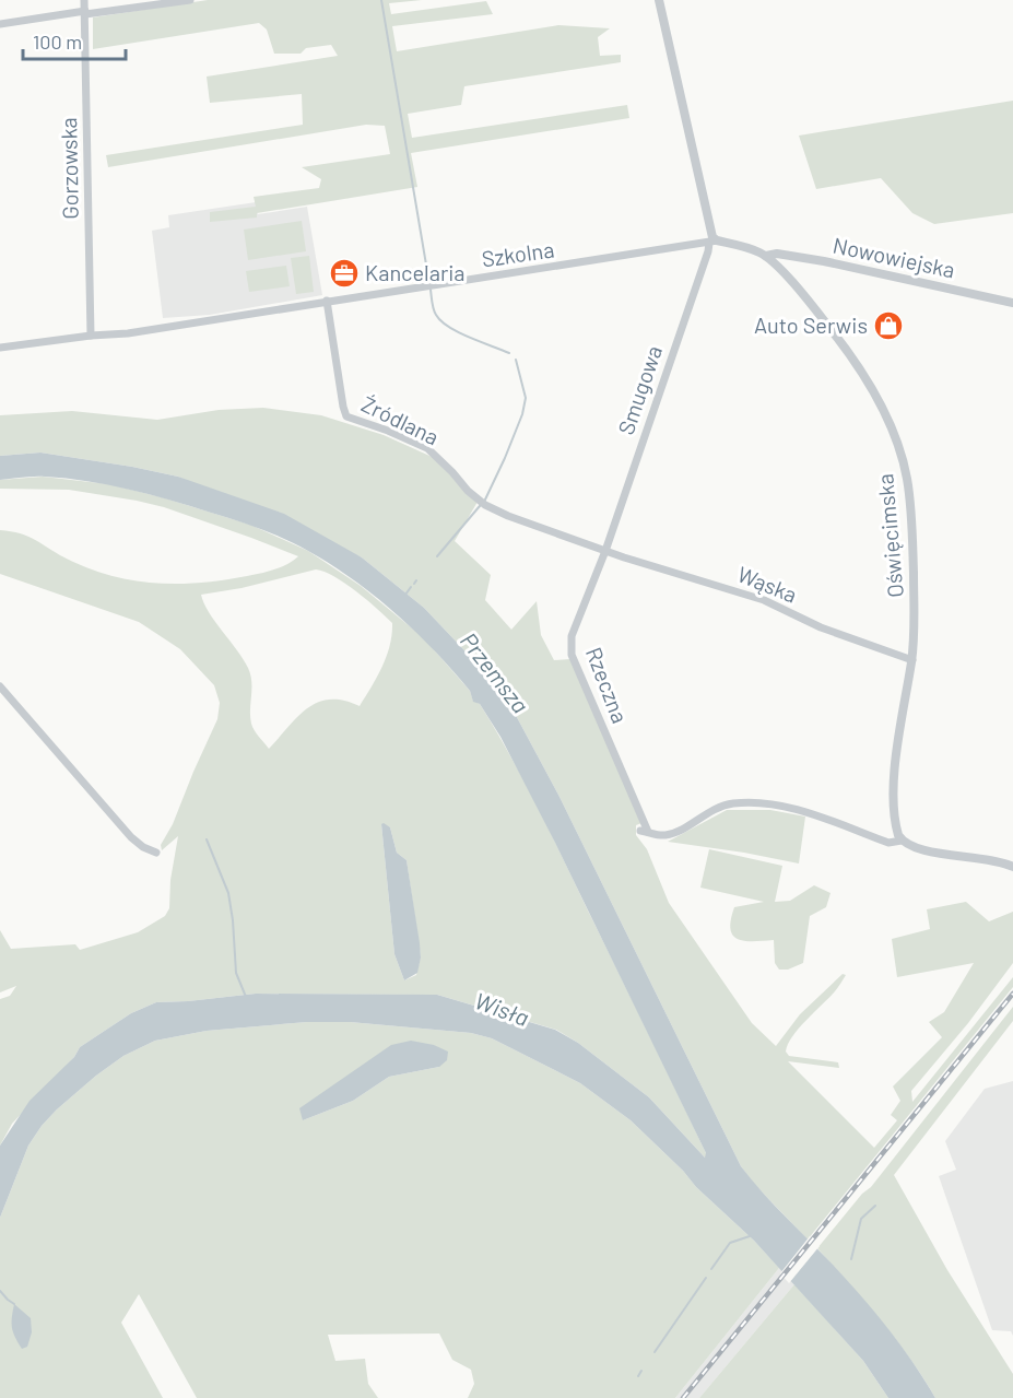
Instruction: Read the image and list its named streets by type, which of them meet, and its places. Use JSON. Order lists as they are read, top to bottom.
{
  "streets": {
    "street": [
      "Gorzowska",
      "Szkolna",
      "Nowowiejska",
      "Smugowa",
      "Źródlana",
      "Oświęcimska",
      "Wąska",
      "Rzeczna"
    ]
  },
  "crossings": [
    ["Gorzowska", "Szkolna"],
    ["Szkolna", "Smugowa"],
    ["Szkolna", "Źródlana"],
    ["Szkolna", "Oświęcimska"],
    ["Nowowiejska", "Oświęcimska"],
    ["Smugowa", "Źródlana"],
    ["Smugowa", "Oświęcimska"],
    ["Smugowa", "Wąska"],
    ["Smugowa", "Rzeczna"],
    ["Źródlana", "Wąska"],
    ["Źródlana", "Rzeczna"],
    ["Oświęcimska", "Wąska"],
    ["Oświęcimska", "Rzeczna"],
    ["Wąska", "Rzeczna"]
  ],
  "water": ["Przemsza", "Wisła"],
  "places": {
    "office": ["Kancelaria"],
    "shop": ["Auto Serwis"]
  },
  "scale_bar": "100 m"
}
